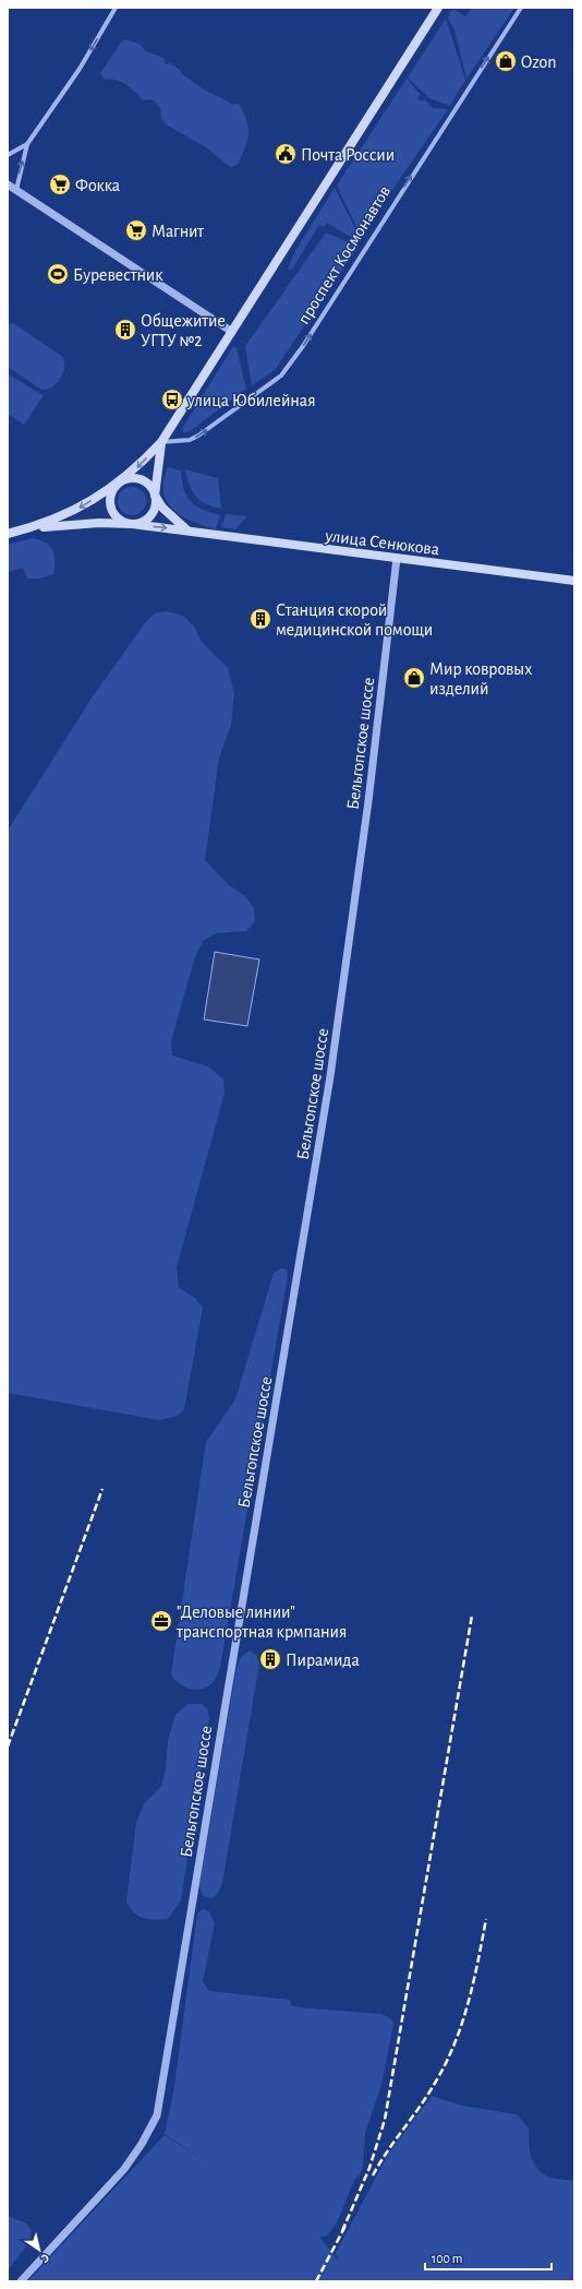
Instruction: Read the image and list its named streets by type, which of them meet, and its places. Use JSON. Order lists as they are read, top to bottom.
{
  "streets": {
    "main road": ["улица Сенюкова"],
    "street": ["проспект Космонавтов", "Бельгопское шоссе"]
  },
  "crossings": [
    ["улица Сенюкова", "Бельгопское шоссе"]
  ],
  "one_way": ["проспект Космонавтов"],
  "places": {
    "shop": ["Ozon", "Мир ковровых изделий"],
    "public building": ["Почта России"],
    "supermarket": ["Фокка", "Магнит"],
    "sports": ["Буревестник"],
    "building": ["Общежитие УГТУ №2", "Станция скорой медицинской помощи", "Пирамида"],
    "bus stop": ["улица Юбилейная"],
    "office": ["\"Деловые линии\" транспортная крмпания"]
  },
  "scale_bar": "100 m",
  "north": "bottom right"
}
